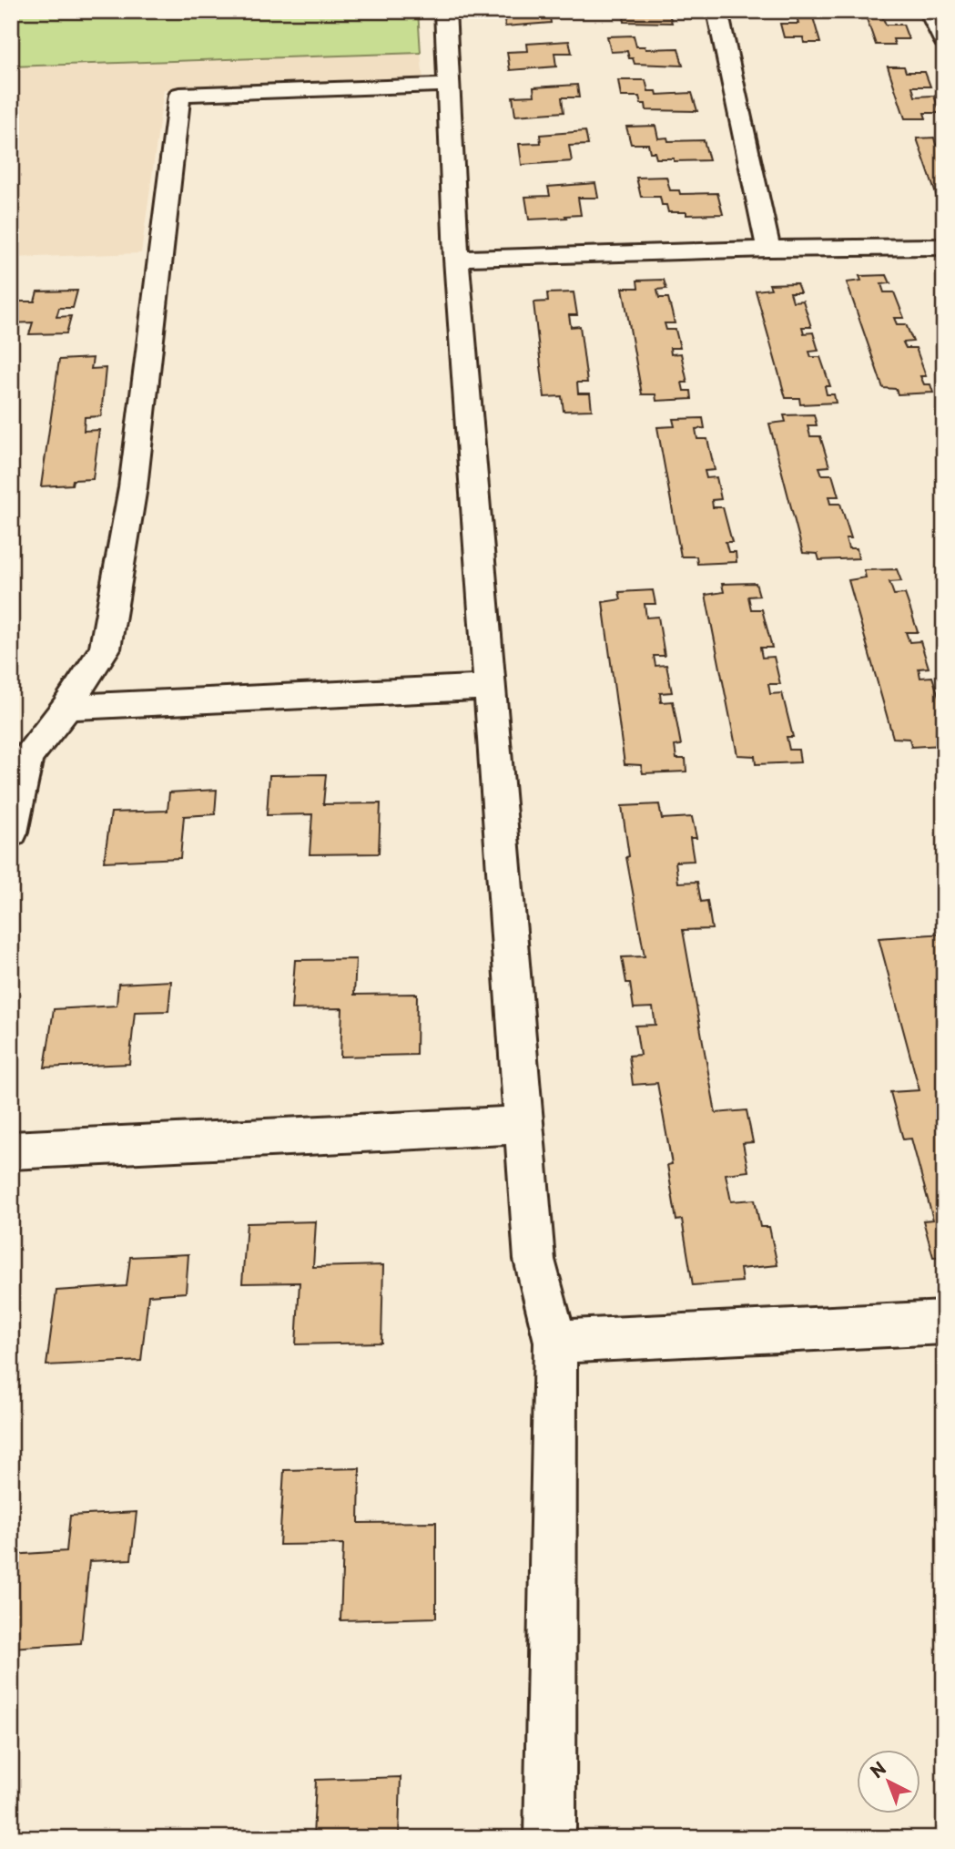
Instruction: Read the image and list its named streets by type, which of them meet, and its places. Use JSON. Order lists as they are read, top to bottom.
{
  "north": "top left"
}
